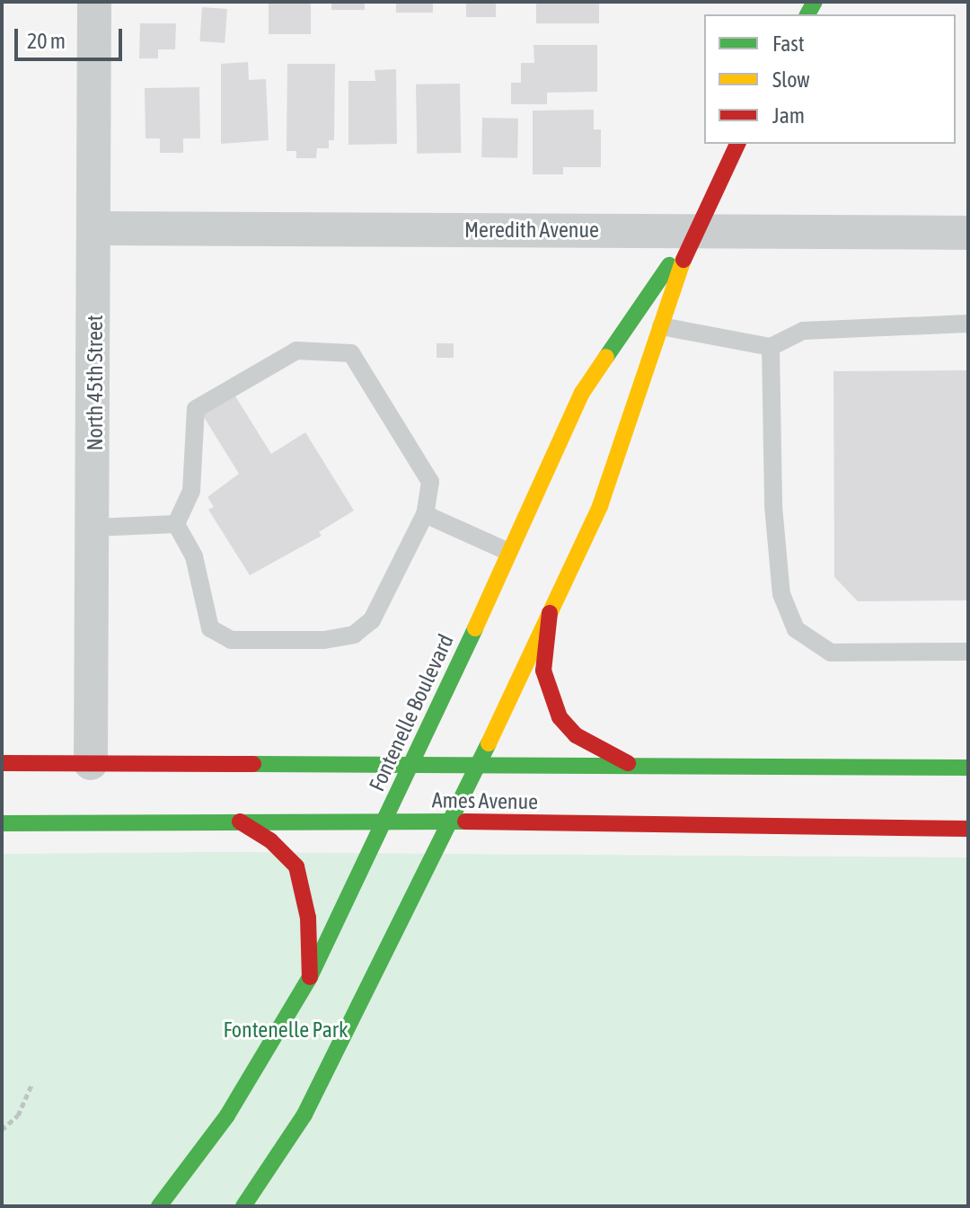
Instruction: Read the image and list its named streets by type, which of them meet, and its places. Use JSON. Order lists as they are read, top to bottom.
{
  "streets": {
    "main road": ["Fontenelle Boulevard", "Ames Avenue"],
    "street": ["Meredith Avenue", "North 45th Street"]
  },
  "crossings": [
    ["Meredith Avenue", "North 45th Street"],
    ["Meredith Avenue", "Fontenelle Boulevard"],
    ["North 45th Street", "Ames Avenue"],
    ["Fontenelle Boulevard", "Ames Avenue"]
  ],
  "parks": ["Fontenelle Park"],
  "legend": ["Fast", "Slow", "Jam"],
  "scale_bar": "20 m"
}
